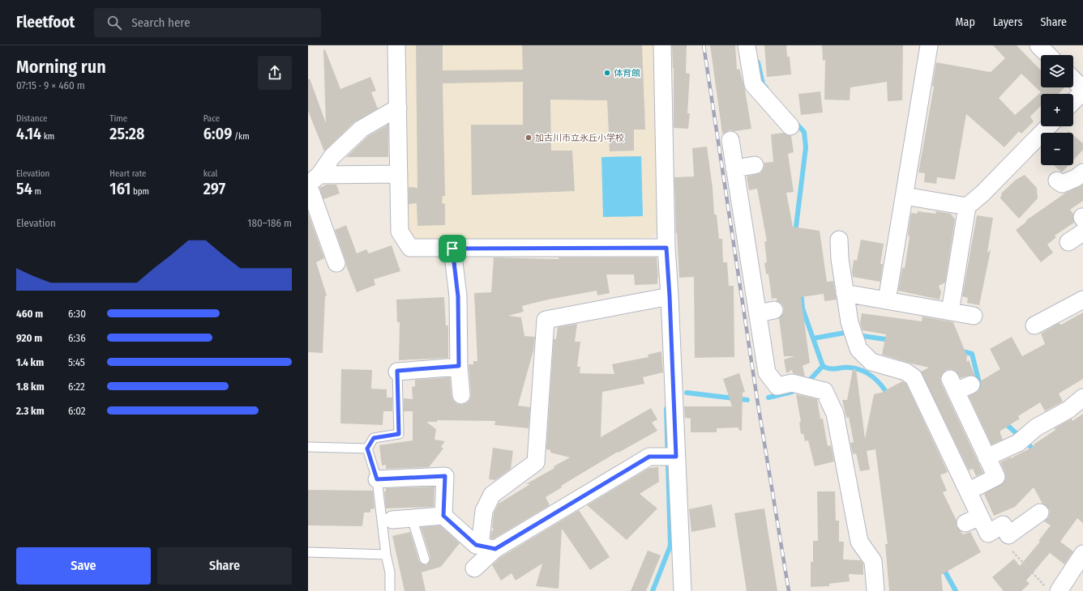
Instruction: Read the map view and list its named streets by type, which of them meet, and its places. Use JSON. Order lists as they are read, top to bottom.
{
  "places": ["体育館", "加古川市立氷丘小学校"],
  "page": {
    "header": "Fleetfoot",
    "search": "Search here",
    "nav": ["Map", "Layers", "Share"],
    "heading": ["Morning run", "07:15 · 9 × 460 m"],
    "map_buttons": ["+", "−"],
    "stats": [
      ["Distance", "4.14 km"],
      ["Time", "25:28"],
      ["Pace", "6:09 /km"],
      ["Elevation", "54 m"],
      ["Heart rate", "161 bpm"],
      ["kcal", "297"]
    ],
    "chart": ["Elevation", "180–186 m"],
    "list": [
      {
        "name": "460 m",
        "note": "6:30"
      },
      {
        "name": "920 m",
        "note": "6:36"
      },
      {
        "name": "1.4 km",
        "note": "5:45"
      },
      {
        "name": "1.8 km",
        "note": "6:22"
      },
      {
        "name": "2.3 km",
        "note": "6:02"
      }
    ],
    "buttons": ["Save", "Share"]
  }
}
